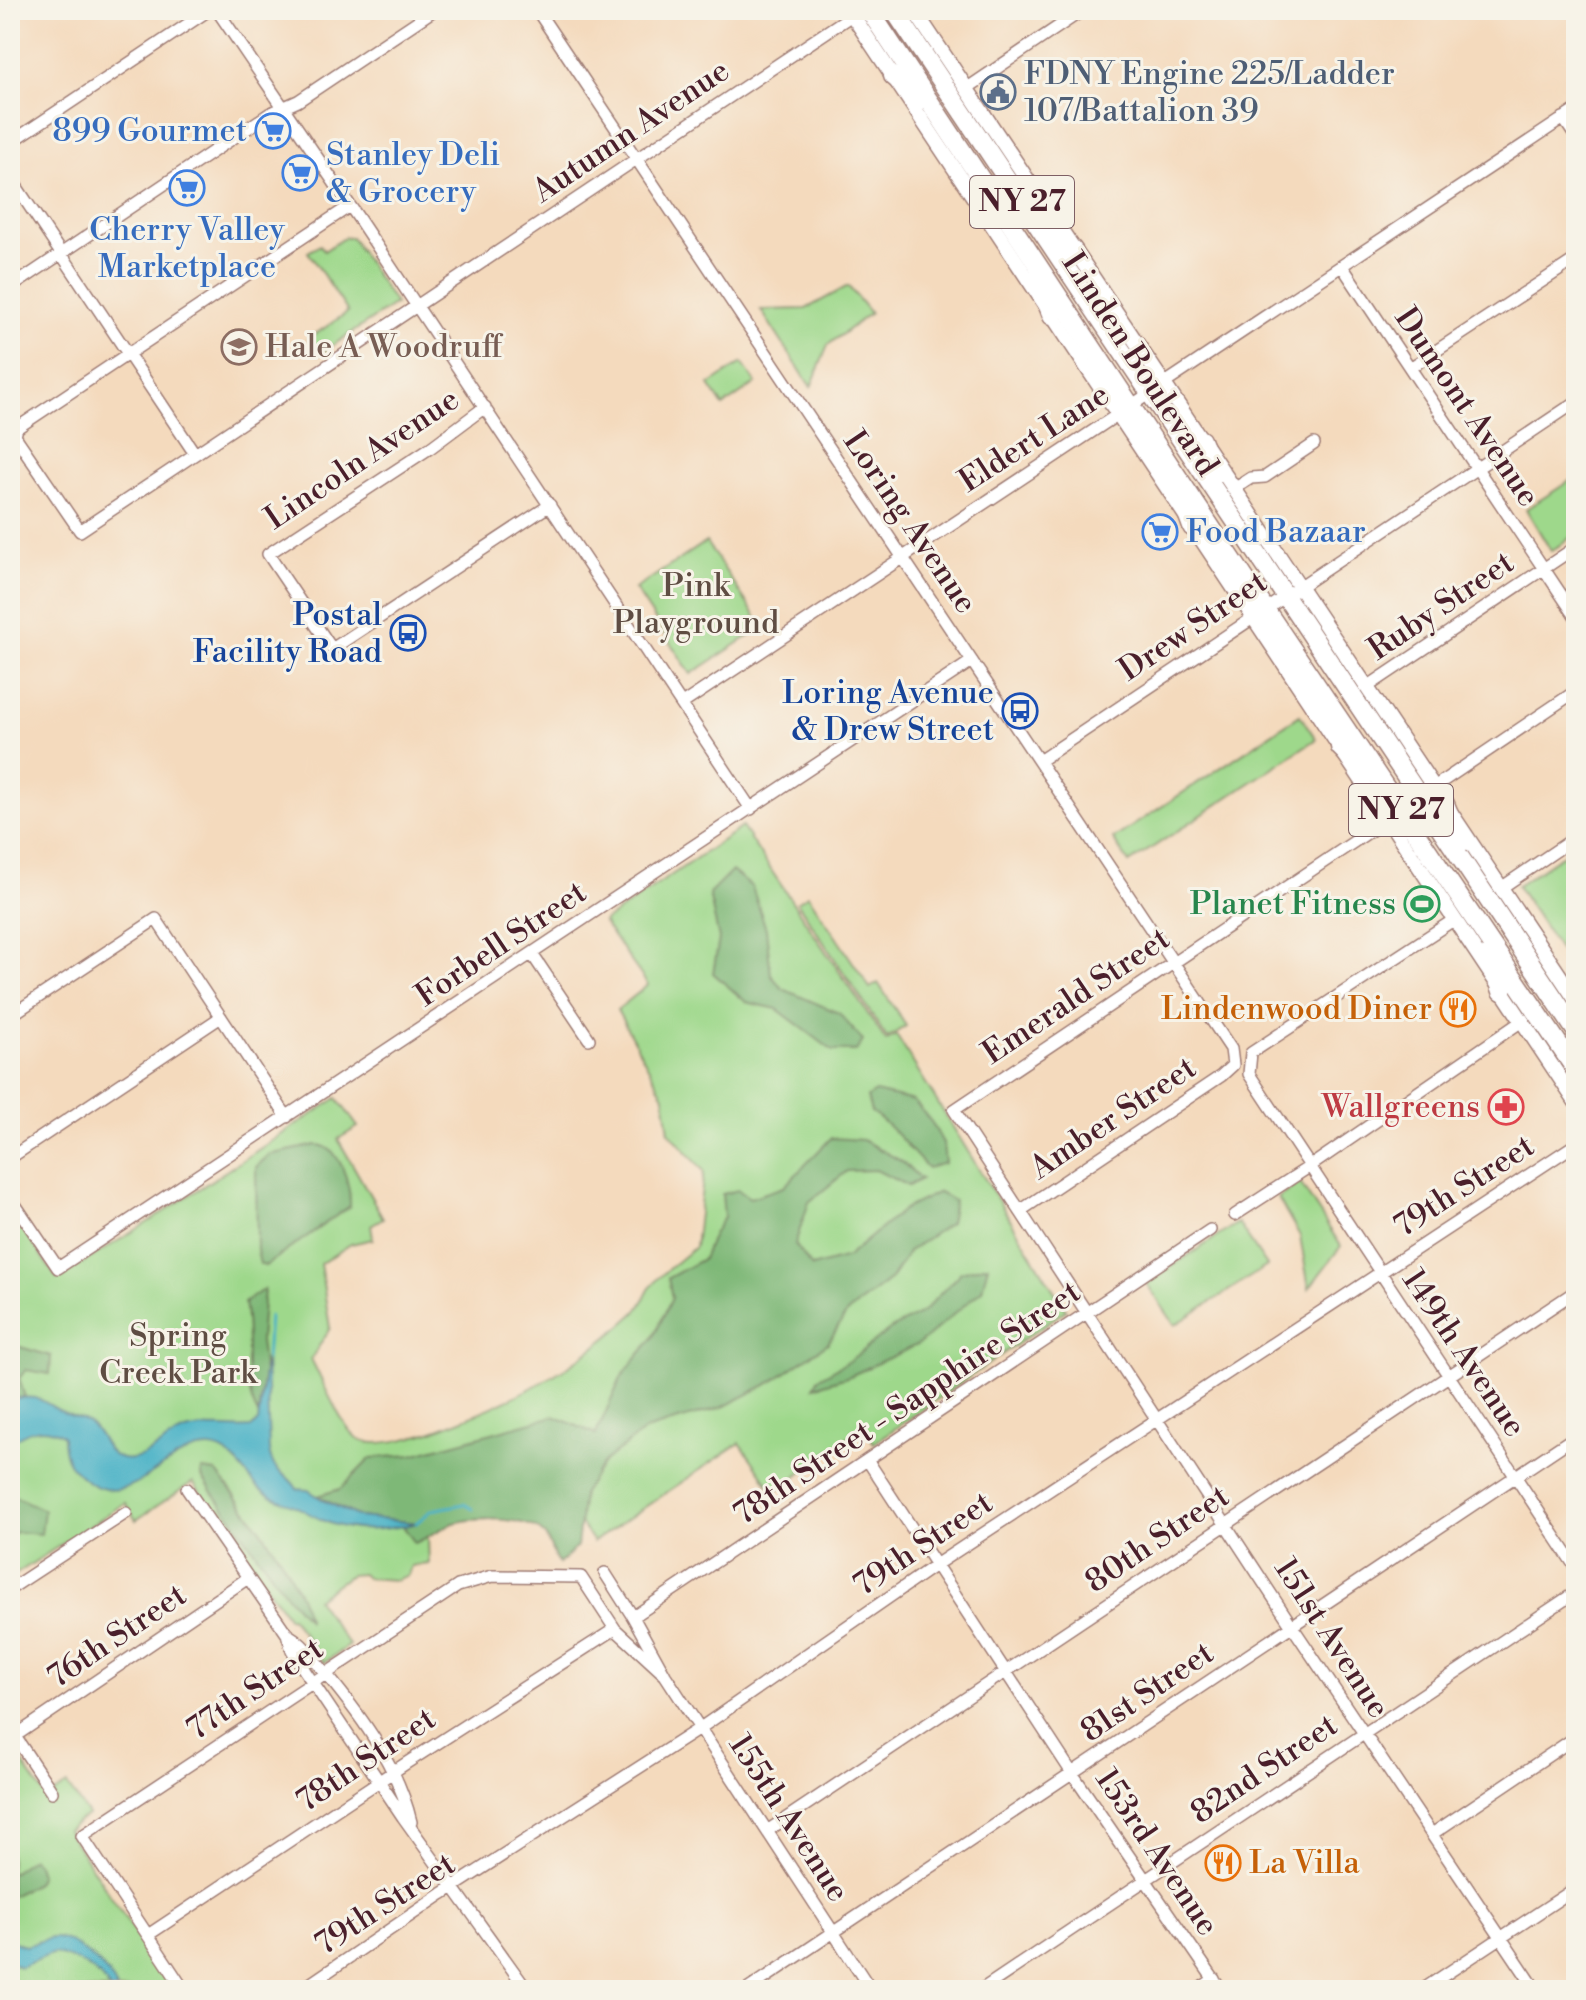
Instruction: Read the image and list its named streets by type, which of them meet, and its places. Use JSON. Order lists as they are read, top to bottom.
{
  "streets": {
    "highway": ["NY 27", "Linden Boulevard"],
    "street": [
      "Autumn Avenue",
      "Dumont Avenue",
      "Eldert Lane",
      "Lincoln Avenue",
      "Loring Avenue",
      "Ruby Street",
      "Drew Street",
      "Forbell Street",
      "Emerald Street",
      "Amber Street",
      "79th Street",
      "149th Avenue",
      "78th Street - Sapphire Street",
      "80th Street",
      "76th Street",
      "151st Avenue",
      "77th Street",
      "81st Street",
      "78th Street",
      "82nd Street",
      "155th Avenue",
      "153rd Avenue"
    ]
  },
  "crossings": [
    ["Autumn Avenue", "Linden Boulevard"],
    ["Autumn Avenue", "Loring Avenue"],
    ["Linden Boulevard", "Eldert Lane"],
    ["Linden Boulevard", "Ruby Street"],
    ["Linden Boulevard", "Drew Street"],
    ["Linden Boulevard", "Emerald Street"],
    ["Dumont Avenue", "Eldert Lane"],
    ["Dumont Avenue", "Ruby Street"],
    ["Dumont Avenue", "Drew Street"],
    ["Eldert Lane", "Loring Avenue"],
    ["Loring Avenue", "Drew Street"],
    ["Loring Avenue", "Forbell Street"],
    ["Loring Avenue", "Emerald Street"],
    ["Loring Avenue", "Amber Street"],
    ["Emerald Street", "151st Avenue"],
    ["Amber Street", "151st Avenue"],
    ["79th Street", "149th Avenue"],
    ["79th Street", "151st Avenue"],
    ["79th Street", "155th Avenue"],
    ["79th Street", "153rd Avenue"],
    ["149th Avenue", "80th Street"],
    ["149th Avenue", "81st Street"],
    ["78th Street - Sapphire Street", "151st Avenue"],
    ["78th Street - Sapphire Street", "155th Avenue"],
    ["78th Street - Sapphire Street", "153rd Avenue"],
    ["80th Street", "151st Avenue"],
    ["80th Street", "155th Avenue"],
    ["80th Street", "153rd Avenue"],
    ["151st Avenue", "81st Street"],
    ["151st Avenue", "82nd Street"],
    ["77th Street", "78th Street"],
    ["77th Street", "155th Avenue"],
    ["81st Street", "155th Avenue"],
    ["81st Street", "153rd Avenue"],
    ["78th Street", "155th Avenue"],
    ["82nd Street", "153rd Avenue"]
  ],
  "parks": ["Pink Playground", "Spring Creek Park"],
  "places": {
    "public building": ["FDNY Engine 225/Ladder 107/Battalion 39"],
    "supermarket": [
      "899 Gourmet",
      "Stanley Deli & Grocery",
      "Cherry Valley Marketplace",
      "Food Bazaar"
    ],
    "school or university": ["Hale A Woodruff"],
    "bus stop": ["Postal Facility Road", "Loring Avenue & Drew Street"],
    "sports": ["Planet Fitness"],
    "restaurant": ["Lindenwood Diner", "La Villa"],
    "pharmacy": ["Wallgreens"]
  }
}
